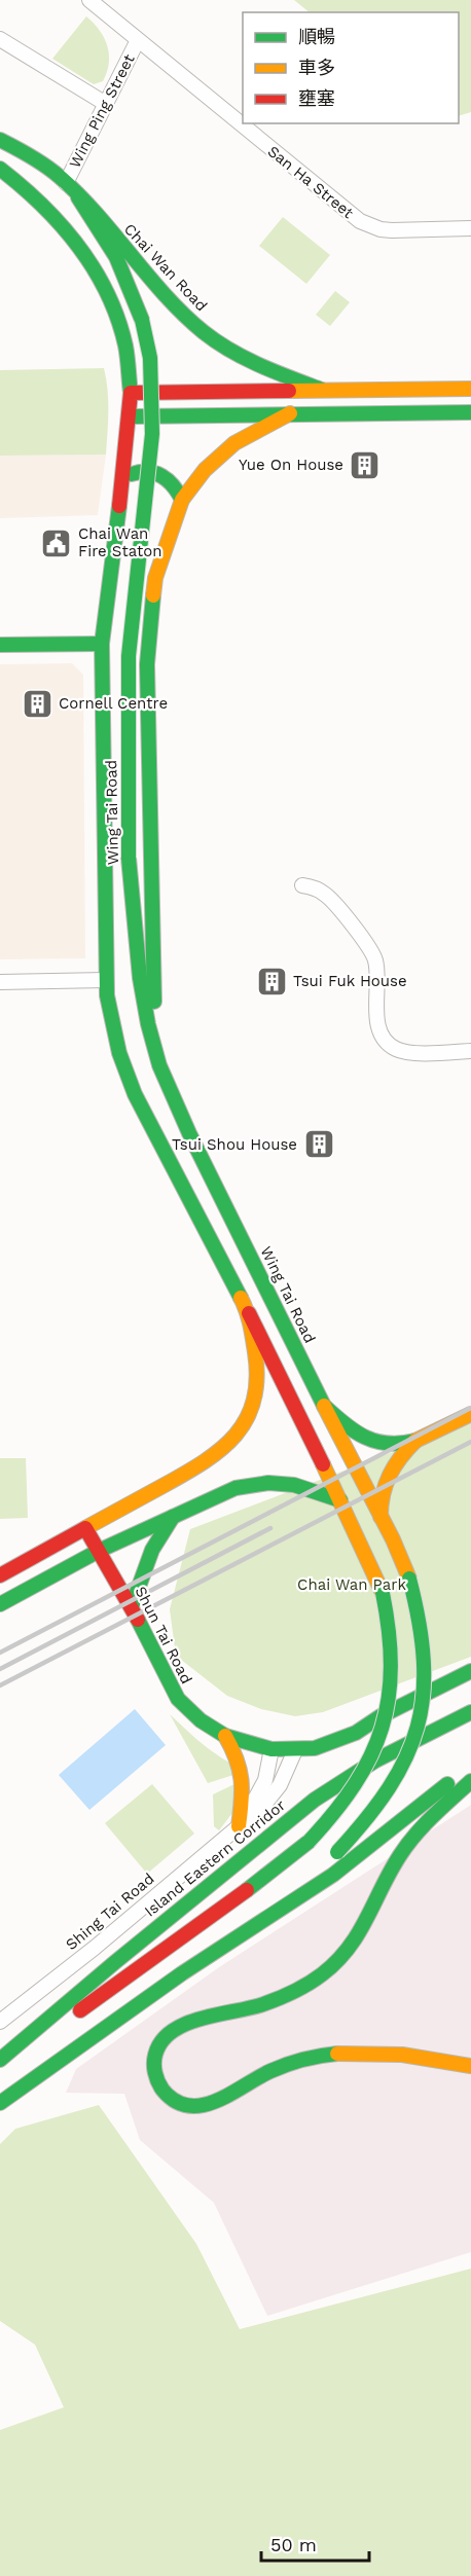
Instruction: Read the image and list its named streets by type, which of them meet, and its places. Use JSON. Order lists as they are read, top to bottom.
{
  "streets": {
    "main road": [
      "Chai Wan Road",
      "Wing Tai Road",
      "Shun Tai Road",
      "Island Eastern Corridor"
    ],
    "street": ["Wing Ping Street", "San Ha Street", "Shing Tai Road"]
  },
  "crossings": [
    ["Wing Ping Street", "San Ha Street"],
    ["Wing Ping Street", "Chai Wan Road"],
    ["Chai Wan Road", "Wing Tai Road"],
    ["Shun Tai Road", "Shing Tai Road"]
  ],
  "parks": ["Chai Wan Park"],
  "places": {
    "building": [
      "Yue On House",
      "Cornell Centre",
      "Tsui Fuk House",
      "Tsui Shou House"
    ],
    "public building": ["Chai Wan Fire Staton"]
  },
  "legend": ["順暢", "車多", "壅塞"],
  "scale_bar": "50 m"
}
